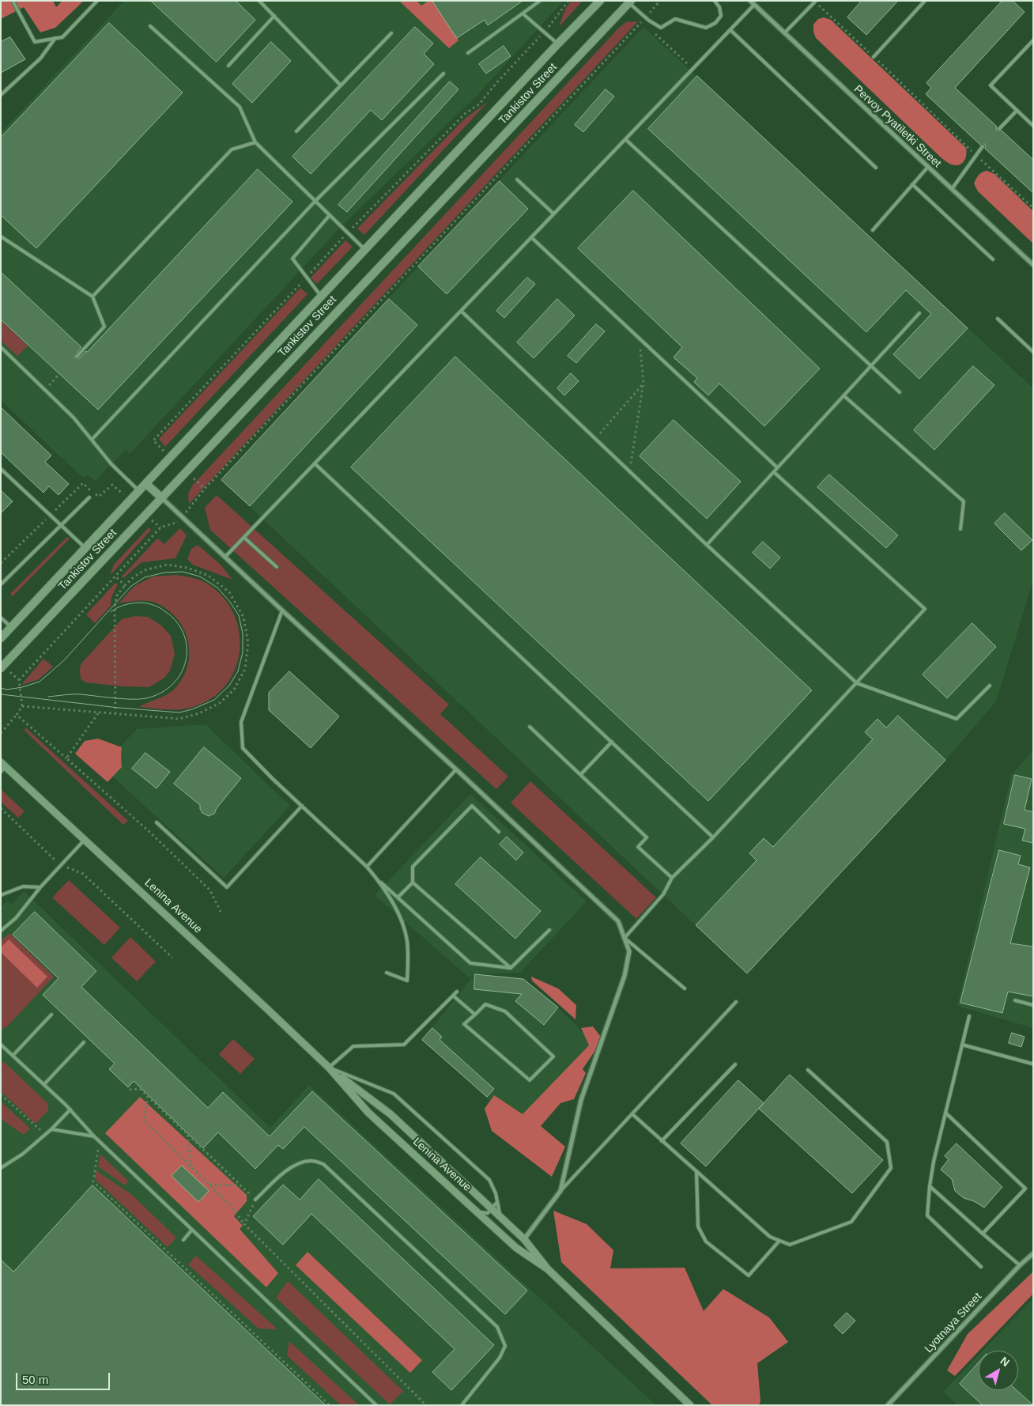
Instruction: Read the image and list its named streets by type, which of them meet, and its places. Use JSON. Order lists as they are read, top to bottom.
{
  "streets": {
    "main road": ["Tankistov Street"],
    "street": ["Pervoy Pyatiletki Street", "Lenina Avenue", "Lyotnaya Street"]
  },
  "scale_bar": "50 m",
  "north": "top right"
}
